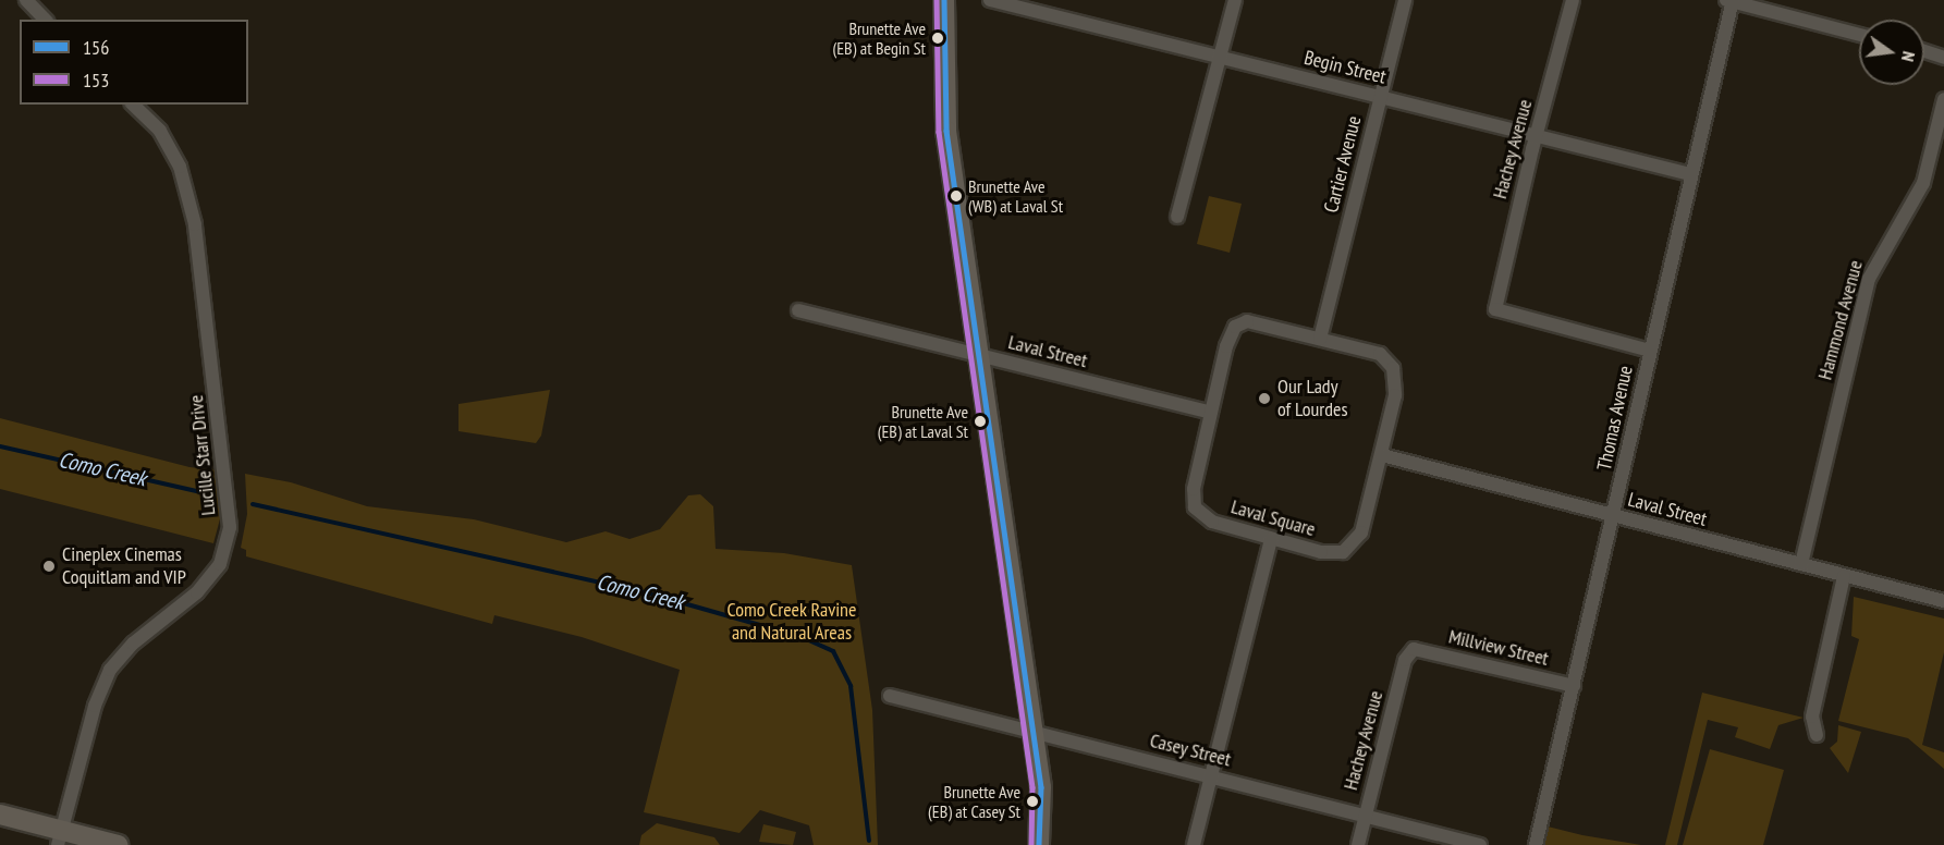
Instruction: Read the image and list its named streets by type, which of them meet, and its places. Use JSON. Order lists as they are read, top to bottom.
{
  "streets": {
    "street": [
      "Begin Street",
      "Hachey Avenue",
      "Cartier Avenue",
      "Hammond Avenue",
      "Laval Street",
      "Thomas Avenue",
      "Lucille Starr Drive",
      "Laval Square",
      "Millview Street",
      "Casey Street"
    ]
  },
  "crossings": [
    ["Begin Street", "Hachey Avenue"],
    ["Begin Street", "Cartier Avenue"],
    ["Begin Street", "Thomas Avenue"],
    ["Hachey Avenue", "Thomas Avenue"],
    ["Hachey Avenue", "Millview Street"],
    ["Hachey Avenue", "Casey Street"],
    ["Cartier Avenue", "Laval Street"],
    ["Cartier Avenue", "Laval Square"],
    ["Hammond Avenue", "Laval Street"],
    ["Laval Street", "Thomas Avenue"],
    ["Laval Street", "Laval Square"],
    ["Thomas Avenue", "Millview Street"]
  ],
  "water": ["Como Creek"],
  "parks": ["Como Creek Ravine and Natural Areas"],
  "places": [
    "Brunette Ave (EB) at Begin St",
    "Brunette Ave (WB) at Laval St",
    "Our Lady of Lourdes",
    "Brunette Ave (EB) at Laval St",
    "Cineplex Cinemas Coquitlam and VIP",
    "Brunette Ave (EB) at Casey St"
  ],
  "lines": ["transit line 156", "transit line 153"],
  "legend": ["156", "153"],
  "north": "right"
}
